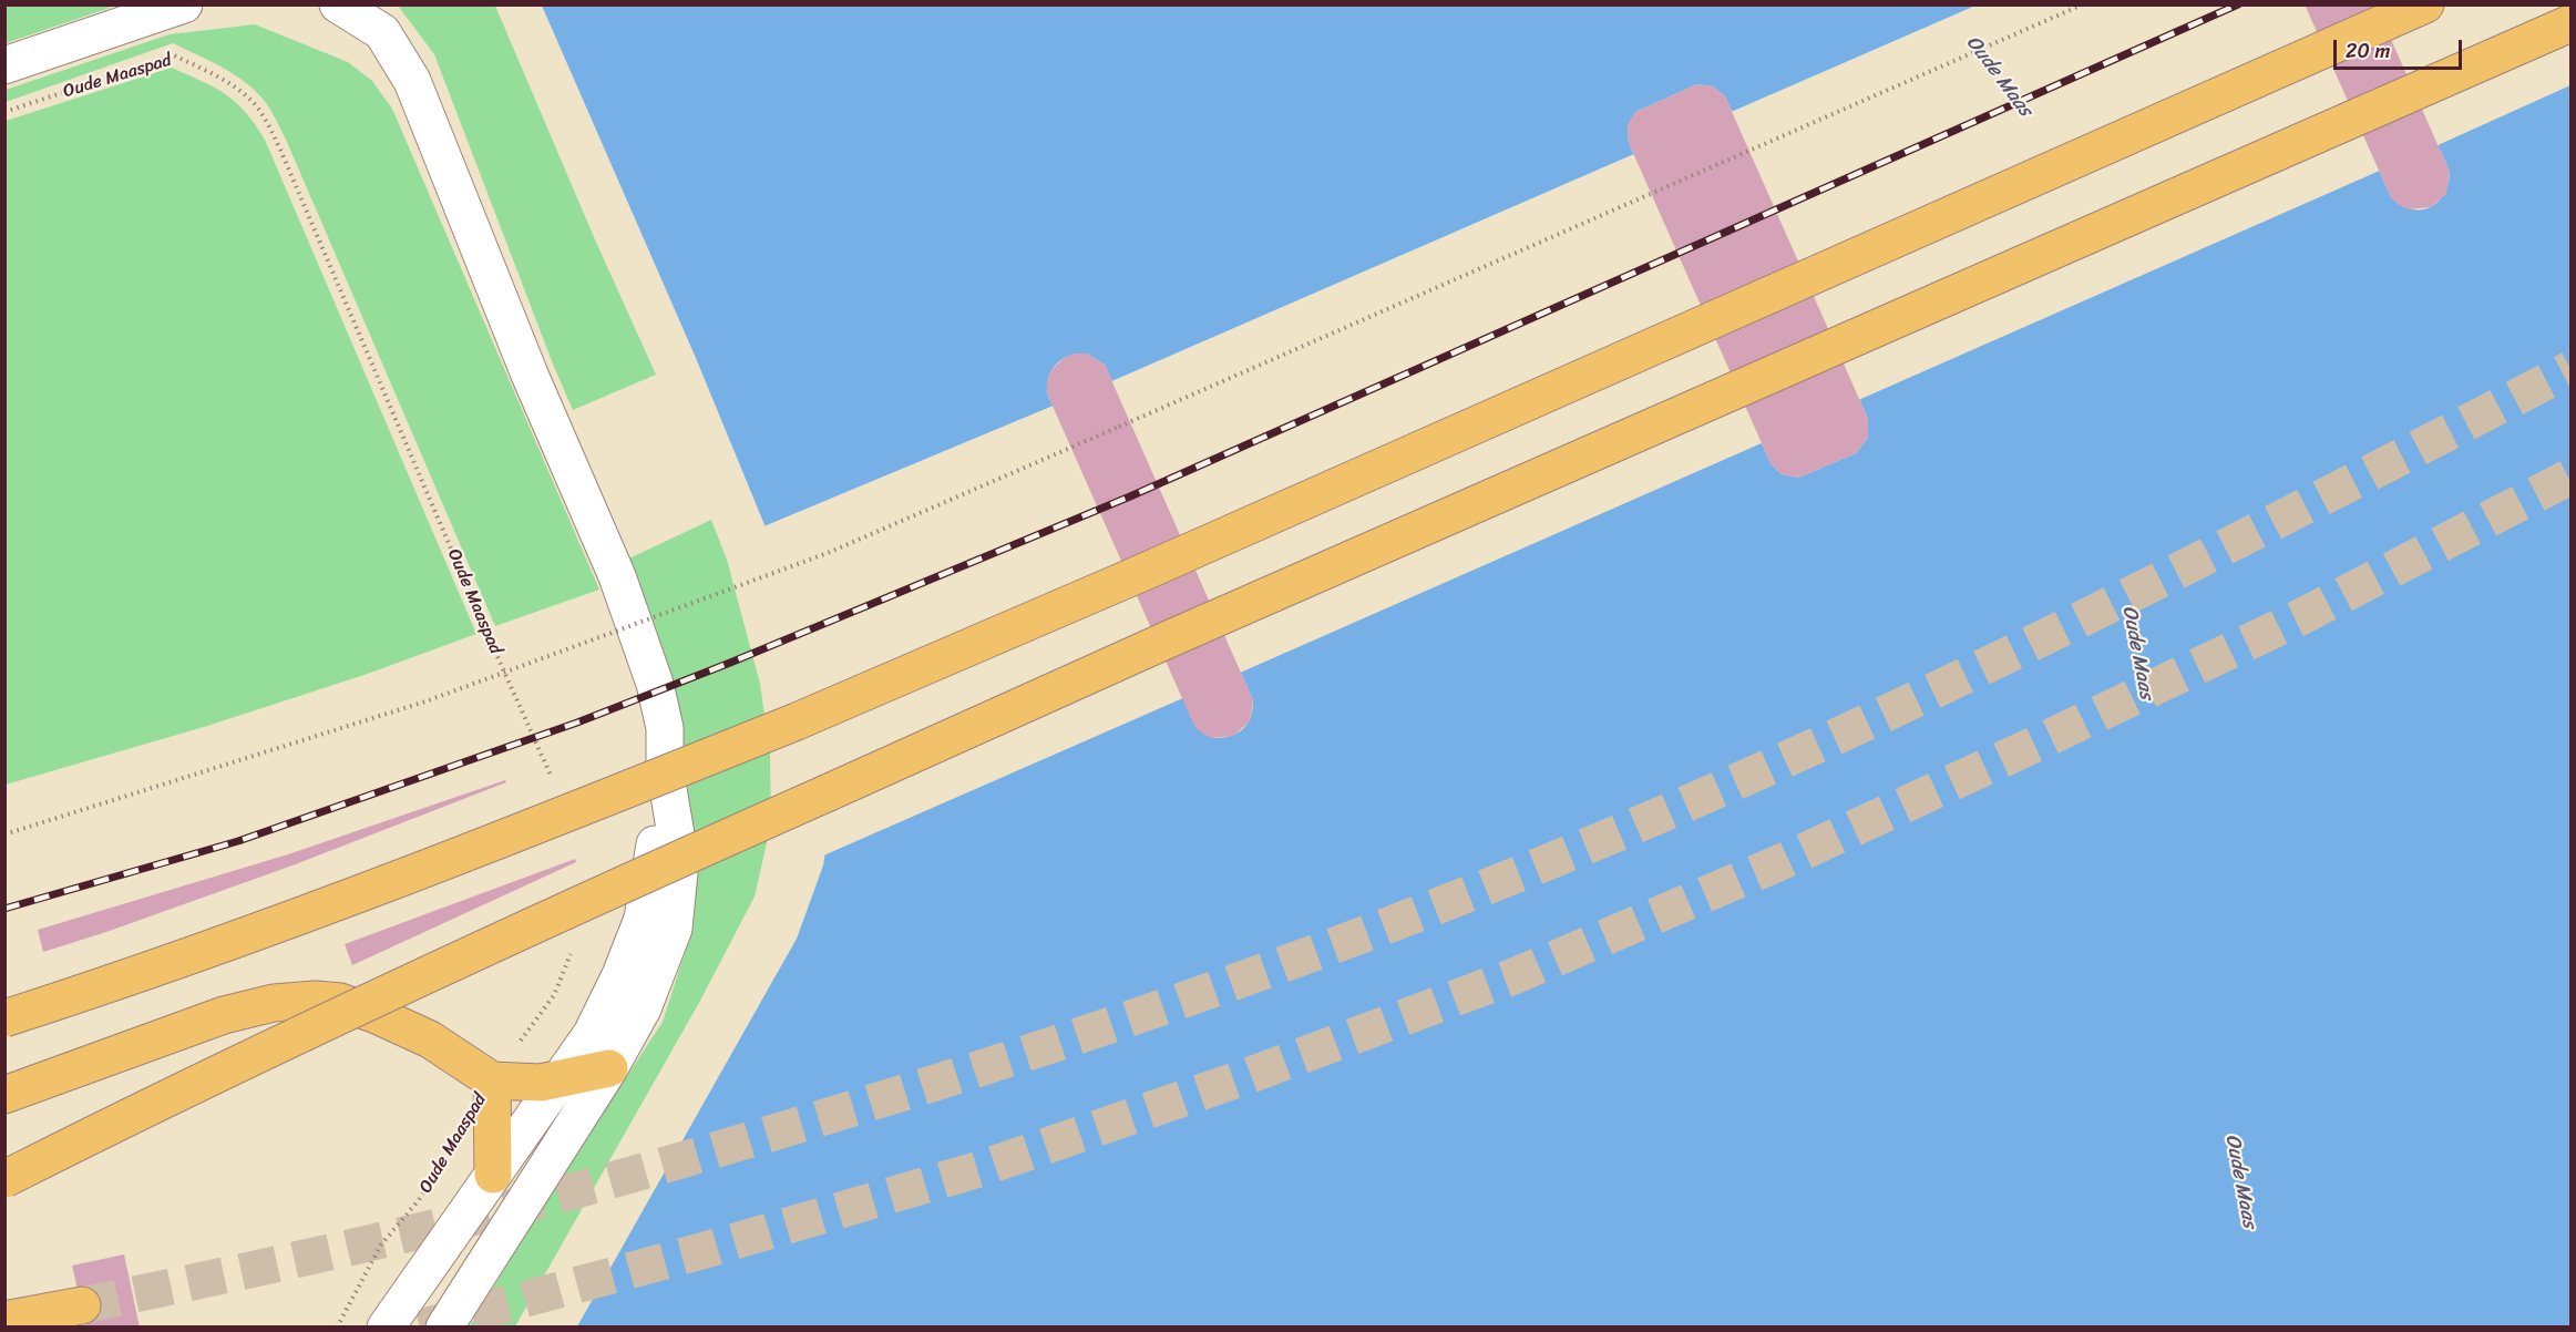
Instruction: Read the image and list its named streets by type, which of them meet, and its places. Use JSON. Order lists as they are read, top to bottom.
{
  "streets": {
    "path": ["Oude Maaspad"]
  },
  "water": ["Oude Maas"],
  "scale_bar": "20 m"
}
